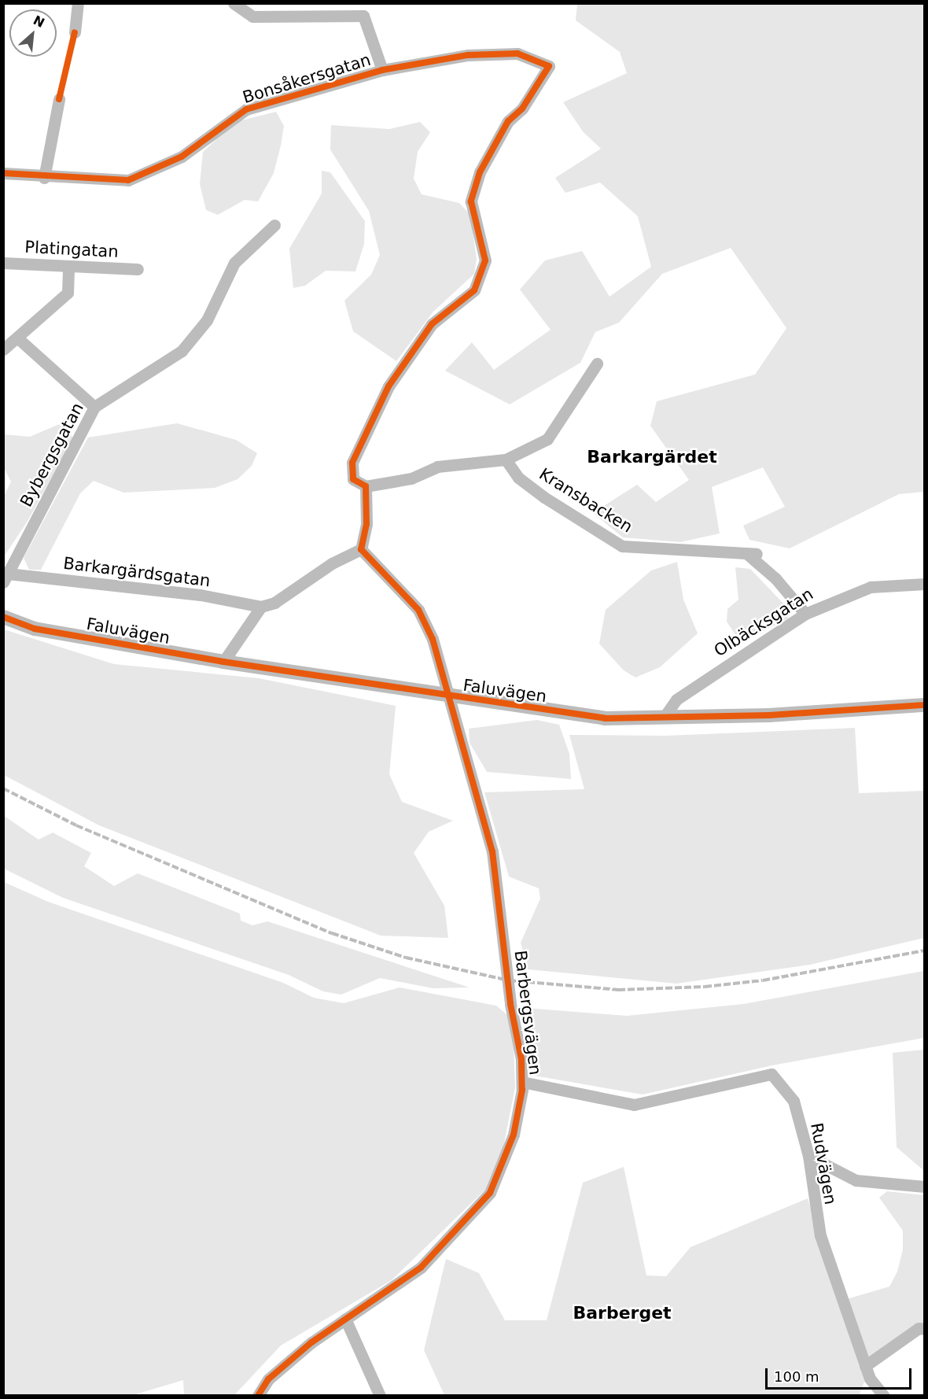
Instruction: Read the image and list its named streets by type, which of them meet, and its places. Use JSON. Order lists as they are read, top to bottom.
{
  "streets": {
    "street": [
      "Bonsåkersgatan",
      "Platingatan",
      "Bybergsgatan",
      "Kransbacken",
      "Barkargärdsgatan",
      "Olbäcksgatan",
      "Faluvägen",
      "Barbergsvägen",
      "Rudvägen"
    ]
  },
  "crossings": [
    ["Bybergsgatan", "Barkargärdsgatan"],
    ["Kransbacken", "Olbäcksgatan"],
    ["Olbäcksgatan", "Faluvägen"],
    ["Faluvägen", "Barbergsvägen"],
    ["Barbergsvägen", "Rudvägen"]
  ],
  "districts": ["Barkargärdet", "Barberget"],
  "scale_bar": "100 m",
  "north": "top right"
}
